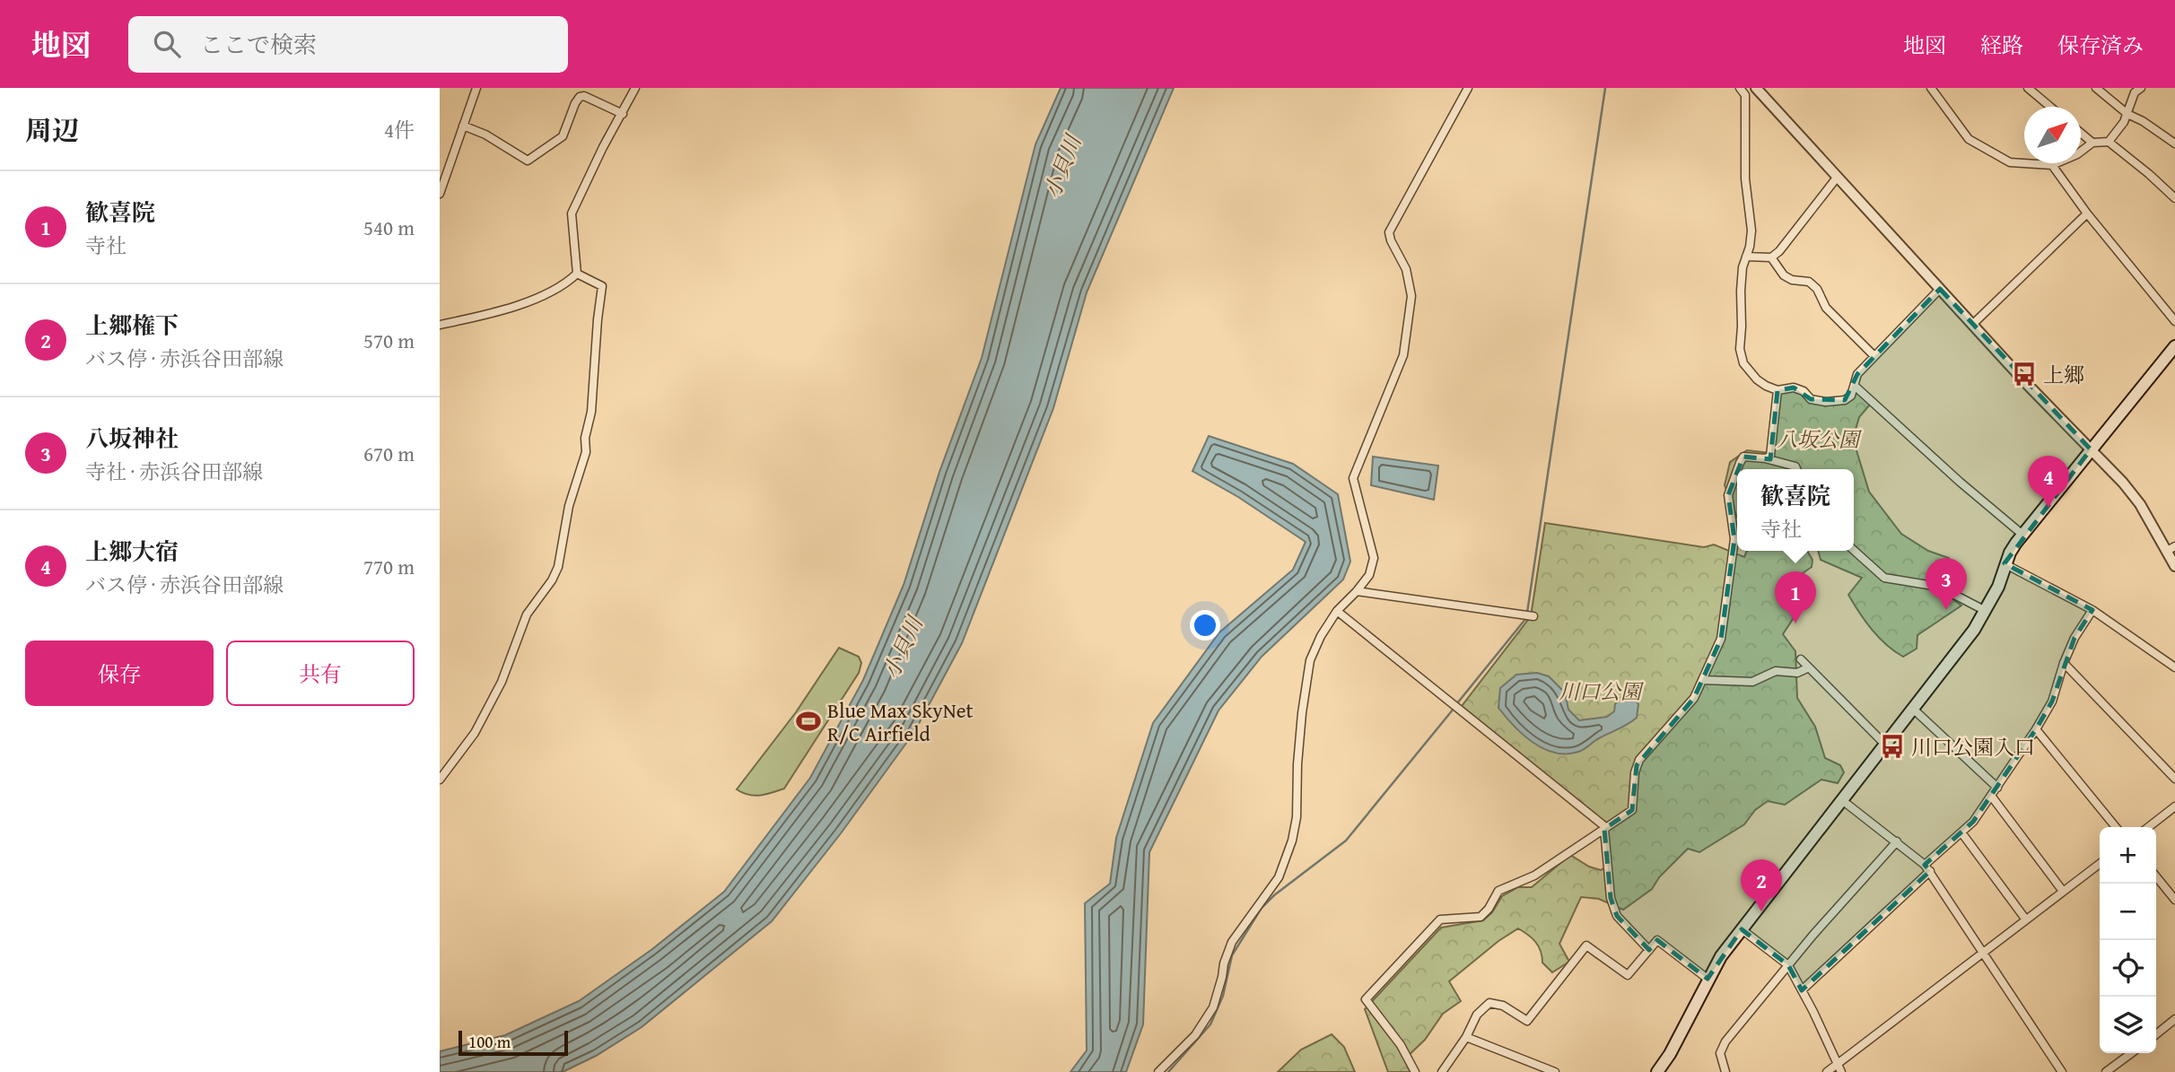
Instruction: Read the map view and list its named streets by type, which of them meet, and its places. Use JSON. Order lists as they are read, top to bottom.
{
  "water": ["小貝川"],
  "parks": ["八坂公園", "川口公園"],
  "places": {
    "bus stop": ["上郷", "川口公園入口"],
    "sports": ["Blue Max SkyNet R/C Airfield"]
  },
  "scale_bar": "100 m",
  "north": "top right",
  "page": {
    "header": "地図",
    "search": "ここで検索",
    "nav": ["地図", "経路", "保存済み"],
    "heading": ["周辺", "4件"],
    "list": [
      {
        "mark": "1",
        "name": "歓喜院",
        "note": "寺社",
        "value": "540 m"
      },
      {
        "mark": "2",
        "name": "上郷権下",
        "note": "バス停 · 赤浜谷田部線",
        "value": "570 m"
      },
      {
        "mark": "3",
        "name": "八坂神社",
        "note": "寺社 · 赤浜谷田部線",
        "value": "670 m"
      },
      {
        "mark": "4",
        "name": "上郷大宿",
        "note": "バス停 · 赤浜谷田部線",
        "value": "770 m"
      }
    ],
    "pins": [
      "4",
      "3",
      "1",
      "2"
    ],
    "popup": ["歓喜院", "寺社"],
    "buttons": ["保存", "共有"],
    "map_buttons": ["+", "−"],
    "scale": "100 m"
  }
}
